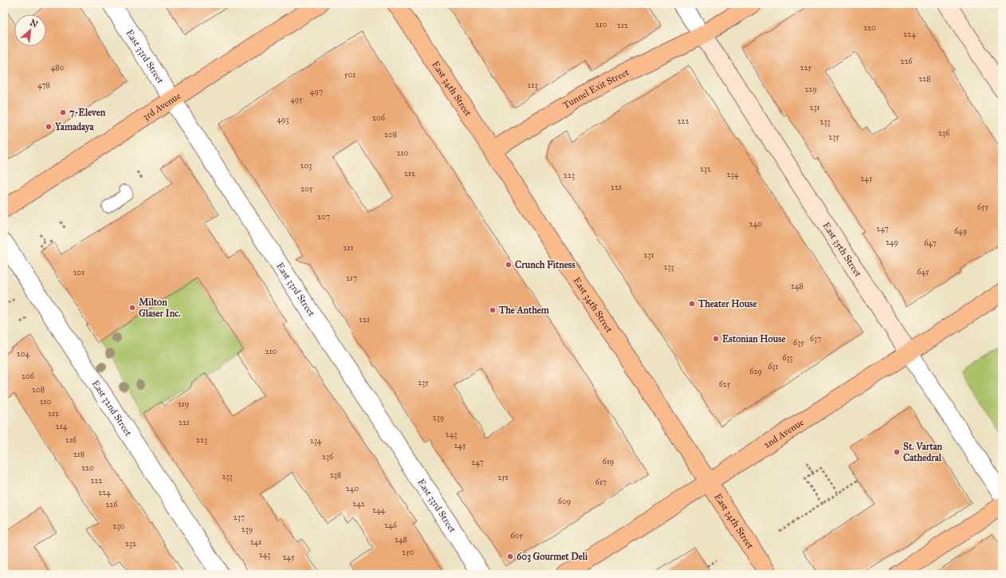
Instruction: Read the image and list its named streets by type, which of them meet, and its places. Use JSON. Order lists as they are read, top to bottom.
{
  "streets": {
    "main road": [
      "East 34th Street",
      "Tunnel Exit Street",
      "3rd Avenue",
      "East 35th Street",
      "2nd Avenue"
    ],
    "street": ["East 33rd Street", "East 32nd Street"]
  },
  "crossings": [
    ["East 33rd Street", "3rd Avenue"],
    ["East 34th Street", "Tunnel Exit Street"],
    ["East 34th Street", "2nd Avenue"],
    ["Tunnel Exit Street", "East 35th Street"],
    ["East 35th Street", "2nd Avenue"]
  ],
  "places": [
    "7-Eleven",
    "Yamadaya",
    "Crunch Fitness",
    "Theater House",
    "Milton Glaser Inc.",
    "The Anthem",
    "Estonian House",
    "St. Vartan Cathedral",
    "603 Gourmet Deli"
  ],
  "house_numbers": [
    "210",
    "212",
    "220",
    "224",
    "226",
    "480",
    "225",
    "501",
    "228",
    "478",
    "213",
    "229",
    "497",
    "495",
    "231",
    "206",
    "493",
    "222",
    "233",
    "236",
    "208",
    "235",
    "210",
    "203",
    "232",
    "212",
    "234",
    "223",
    "245",
    "221",
    "205",
    "655",
    "207",
    "240",
    "247",
    "649",
    "249",
    "647",
    "211",
    "231",
    "233",
    "645",
    "201",
    "217",
    "248",
    "221",
    "637",
    "635",
    "210",
    "204",
    "633",
    "631",
    "629",
    "206",
    "235",
    "625",
    "208",
    "210",
    "219",
    "212",
    "239",
    "221",
    "214",
    "243",
    "216",
    "223",
    "234",
    "245",
    "218",
    "236",
    "619",
    "247",
    "220",
    "238",
    "233",
    "251",
    "222",
    "617",
    "240",
    "224",
    "609",
    "242",
    "226",
    "244",
    "237",
    "246",
    "230",
    "239",
    "605",
    "248",
    "241",
    "232",
    "250",
    "243",
    "245"
  ],
  "north": "top right"
}
